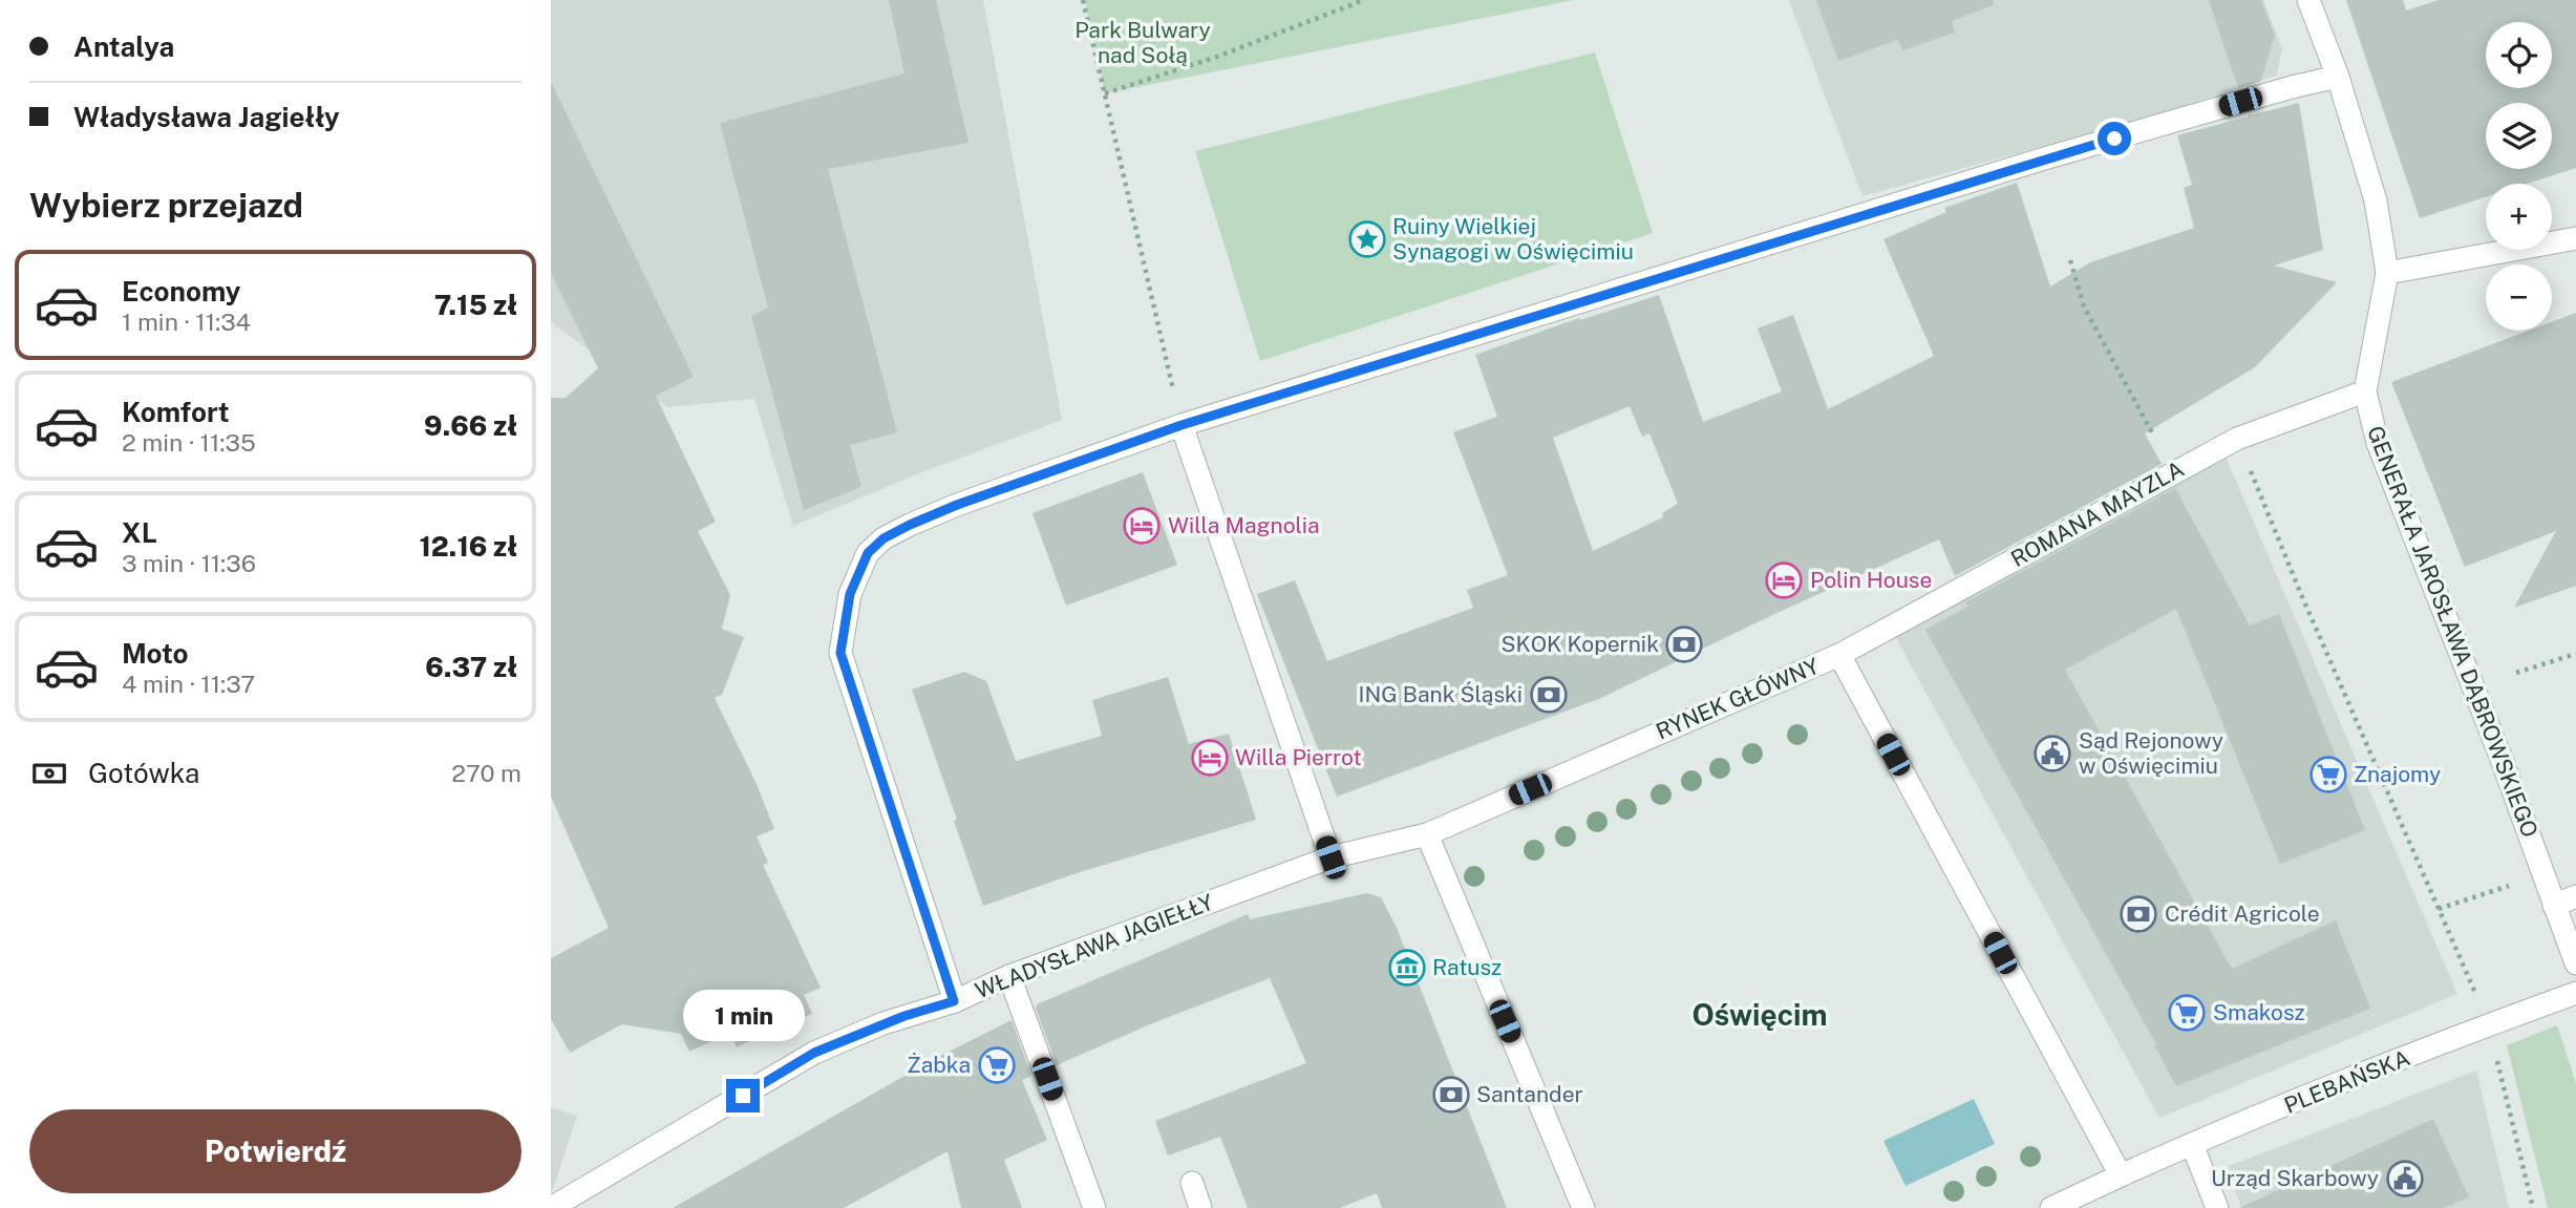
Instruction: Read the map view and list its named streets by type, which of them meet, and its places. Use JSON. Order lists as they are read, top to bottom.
{
  "streets": {
    "street": [
      "ROMANA MAYZLA",
      "GENERAŁA JAROSŁAWA DĄBROWSKIEGO",
      "RYNEK GŁÓWNY",
      "WŁADYSŁAWA JAGIEŁŁY",
      "PLEBAŃSKA"
    ]
  },
  "crossings": [
    ["ROMANA MAYZLA", "GENERAŁA JAROSŁAWA DĄBROWSKIEGO"],
    ["ROMANA MAYZLA", "RYNEK GŁÓWNY"],
    ["RYNEK GŁÓWNY", "WŁADYSŁAWA JAGIEŁŁY"],
    ["RYNEK GŁÓWNY", "PLEBAŃSKA"]
  ],
  "districts": ["Oświęcim"],
  "parks": ["Park Bulwary nad Sołą"],
  "places": {
    "place": ["Ruiny Wielkiej Synagogi w Oświęcimiu"],
    "hotel": ["Willa Magnolia", "Polin House", "Willa Pierrot"],
    "bank": [
      "SKOK Kopernik",
      "ING Bank Śląski",
      "Crédit Agricole",
      "Santander"
    ],
    "public building": ["Sąd Rejonowy w Oświęcimiu", "Urząd Skarbowy"],
    "supermarket": ["Znajomy", "Smakosz", "Żabka"],
    "museum": ["Ratusz"]
  },
  "page": {
    "banner": ["Antalya", "Władysława Jagiełły"],
    "map_buttons": ["+", "−"],
    "heading": "Wybierz przejazd",
    "list": [
      {
        "name": "Economy",
        "note": "1 min · 11:34",
        "value": "7.15 zł"
      },
      {
        "name": "Komfort",
        "note": "2 min · 11:35",
        "value": "9.66 zł"
      },
      {
        "name": "XL",
        "note": "3 min · 11:36",
        "value": "12.16 zł"
      },
      {
        "name": "Moto",
        "note": "4 min · 11:37",
        "value": "6.37 zł"
      }
    ],
    "pay": ["Gotówka", "270 m"],
    "bubble": "1 min",
    "buttons": "Potwierdź"
  }
}
